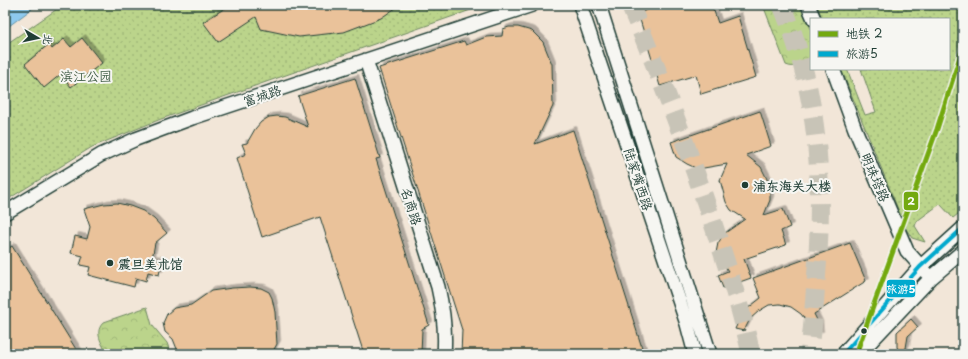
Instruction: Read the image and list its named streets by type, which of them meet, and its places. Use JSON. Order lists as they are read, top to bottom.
{
  "streets": {
    "street": [
      "富城路",
      "明珠塔路",
      "陆家嘴西路",
      "名商路"
    ]
  },
  "crossings": [
    ["富城路", "名商路"]
  ],
  "parks": ["滨江公园"],
  "places": ["浦东海关大楼", "震旦美术馆"],
  "lines": ["metro line 2", "transit line 旅游5"],
  "legend": ["地铁 2", "旅游5"],
  "north": "right"
}
